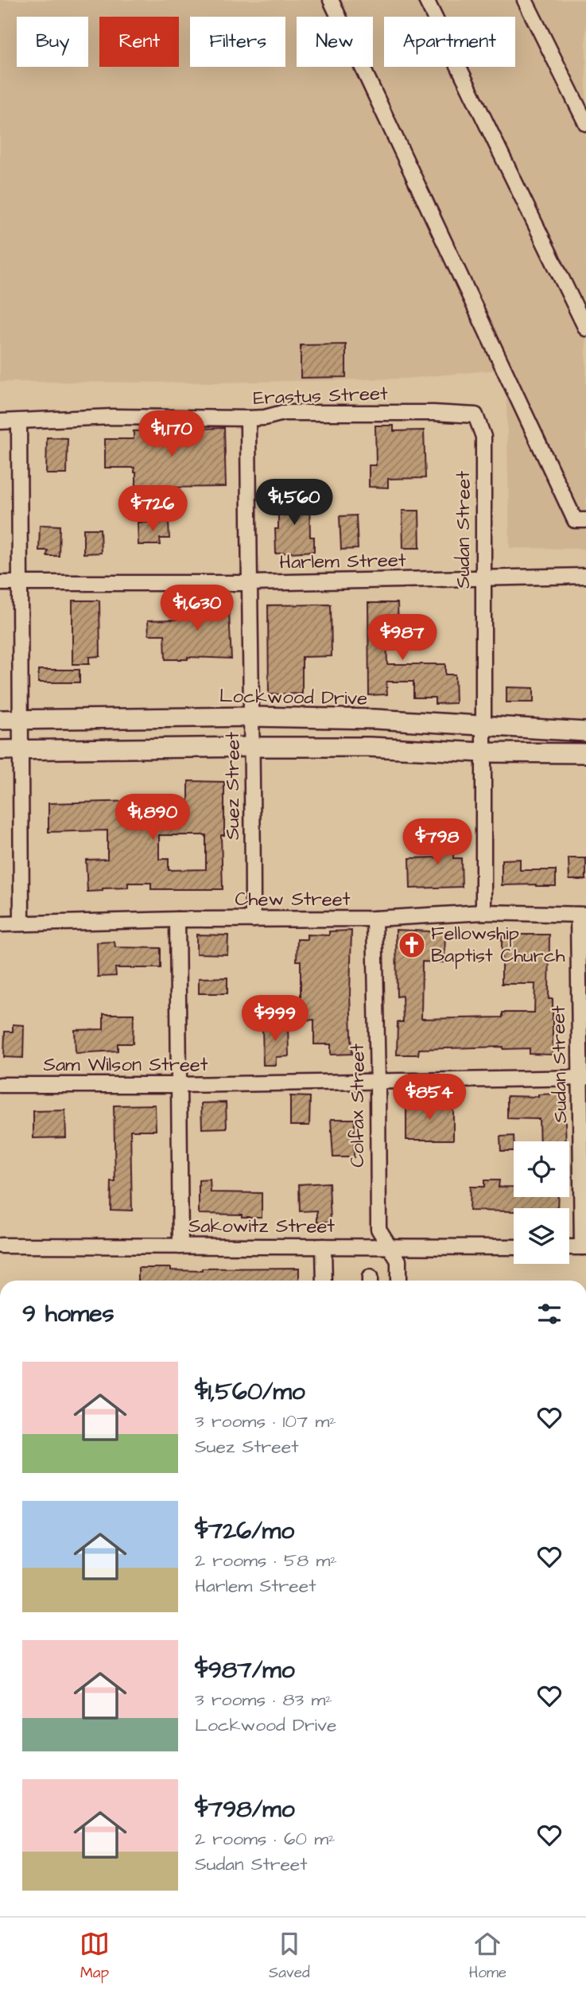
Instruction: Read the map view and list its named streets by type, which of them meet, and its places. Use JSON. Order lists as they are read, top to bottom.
{
  "streets": {
    "main road": ["Lockwood Drive"],
    "street": [
      "Erastus Street",
      "Sudan Street",
      "Harlem Street",
      "Suez Street",
      "Chew Street",
      "Sam Wilson Street",
      "Colfax Street",
      "Sakowitz Street"
    ]
  },
  "crossings": [
    ["Erastus Street", "Sudan Street"],
    ["Erastus Street", "Suez Street"],
    ["Sudan Street", "Harlem Street"],
    ["Sudan Street", "Lockwood Drive"],
    ["Sudan Street", "Chew Street"],
    ["Sudan Street", "Sam Wilson Street"],
    ["Harlem Street", "Suez Street"],
    ["Lockwood Drive", "Suez Street"],
    ["Suez Street", "Chew Street"],
    ["Chew Street", "Colfax Street"],
    ["Sam Wilson Street", "Colfax Street"],
    ["Colfax Street", "Sakowitz Street"]
  ],
  "places": {
    "church": ["Fellowship Baptist Church"]
  },
  "page": {
    "chip": [
      "Buy",
      "Rent",
      "Filters",
      "New",
      "Apartment"
    ],
    "price": [
      "$1,170",
      "$1,560",
      "$726",
      "$1,630",
      "$987",
      "$1,890",
      "$798",
      "$999",
      "$854"
    ],
    "heading": "9 homes",
    "list": [
      {
        "name": "$1,560/mo",
        "note": "3 rooms · 107 m² · Suez Street"
      },
      {
        "name": "$726/mo",
        "note": "2 rooms · 58 m² · Harlem Street"
      },
      {
        "name": "$987/mo",
        "note": "3 rooms · 83 m² · Lockwood Drive"
      },
      {
        "name": "$798/mo",
        "note": "2 rooms · 60 m² · Sudan Street"
      }
    ],
    "tabs": ["Map", "Saved", "Home"]
  }
}
